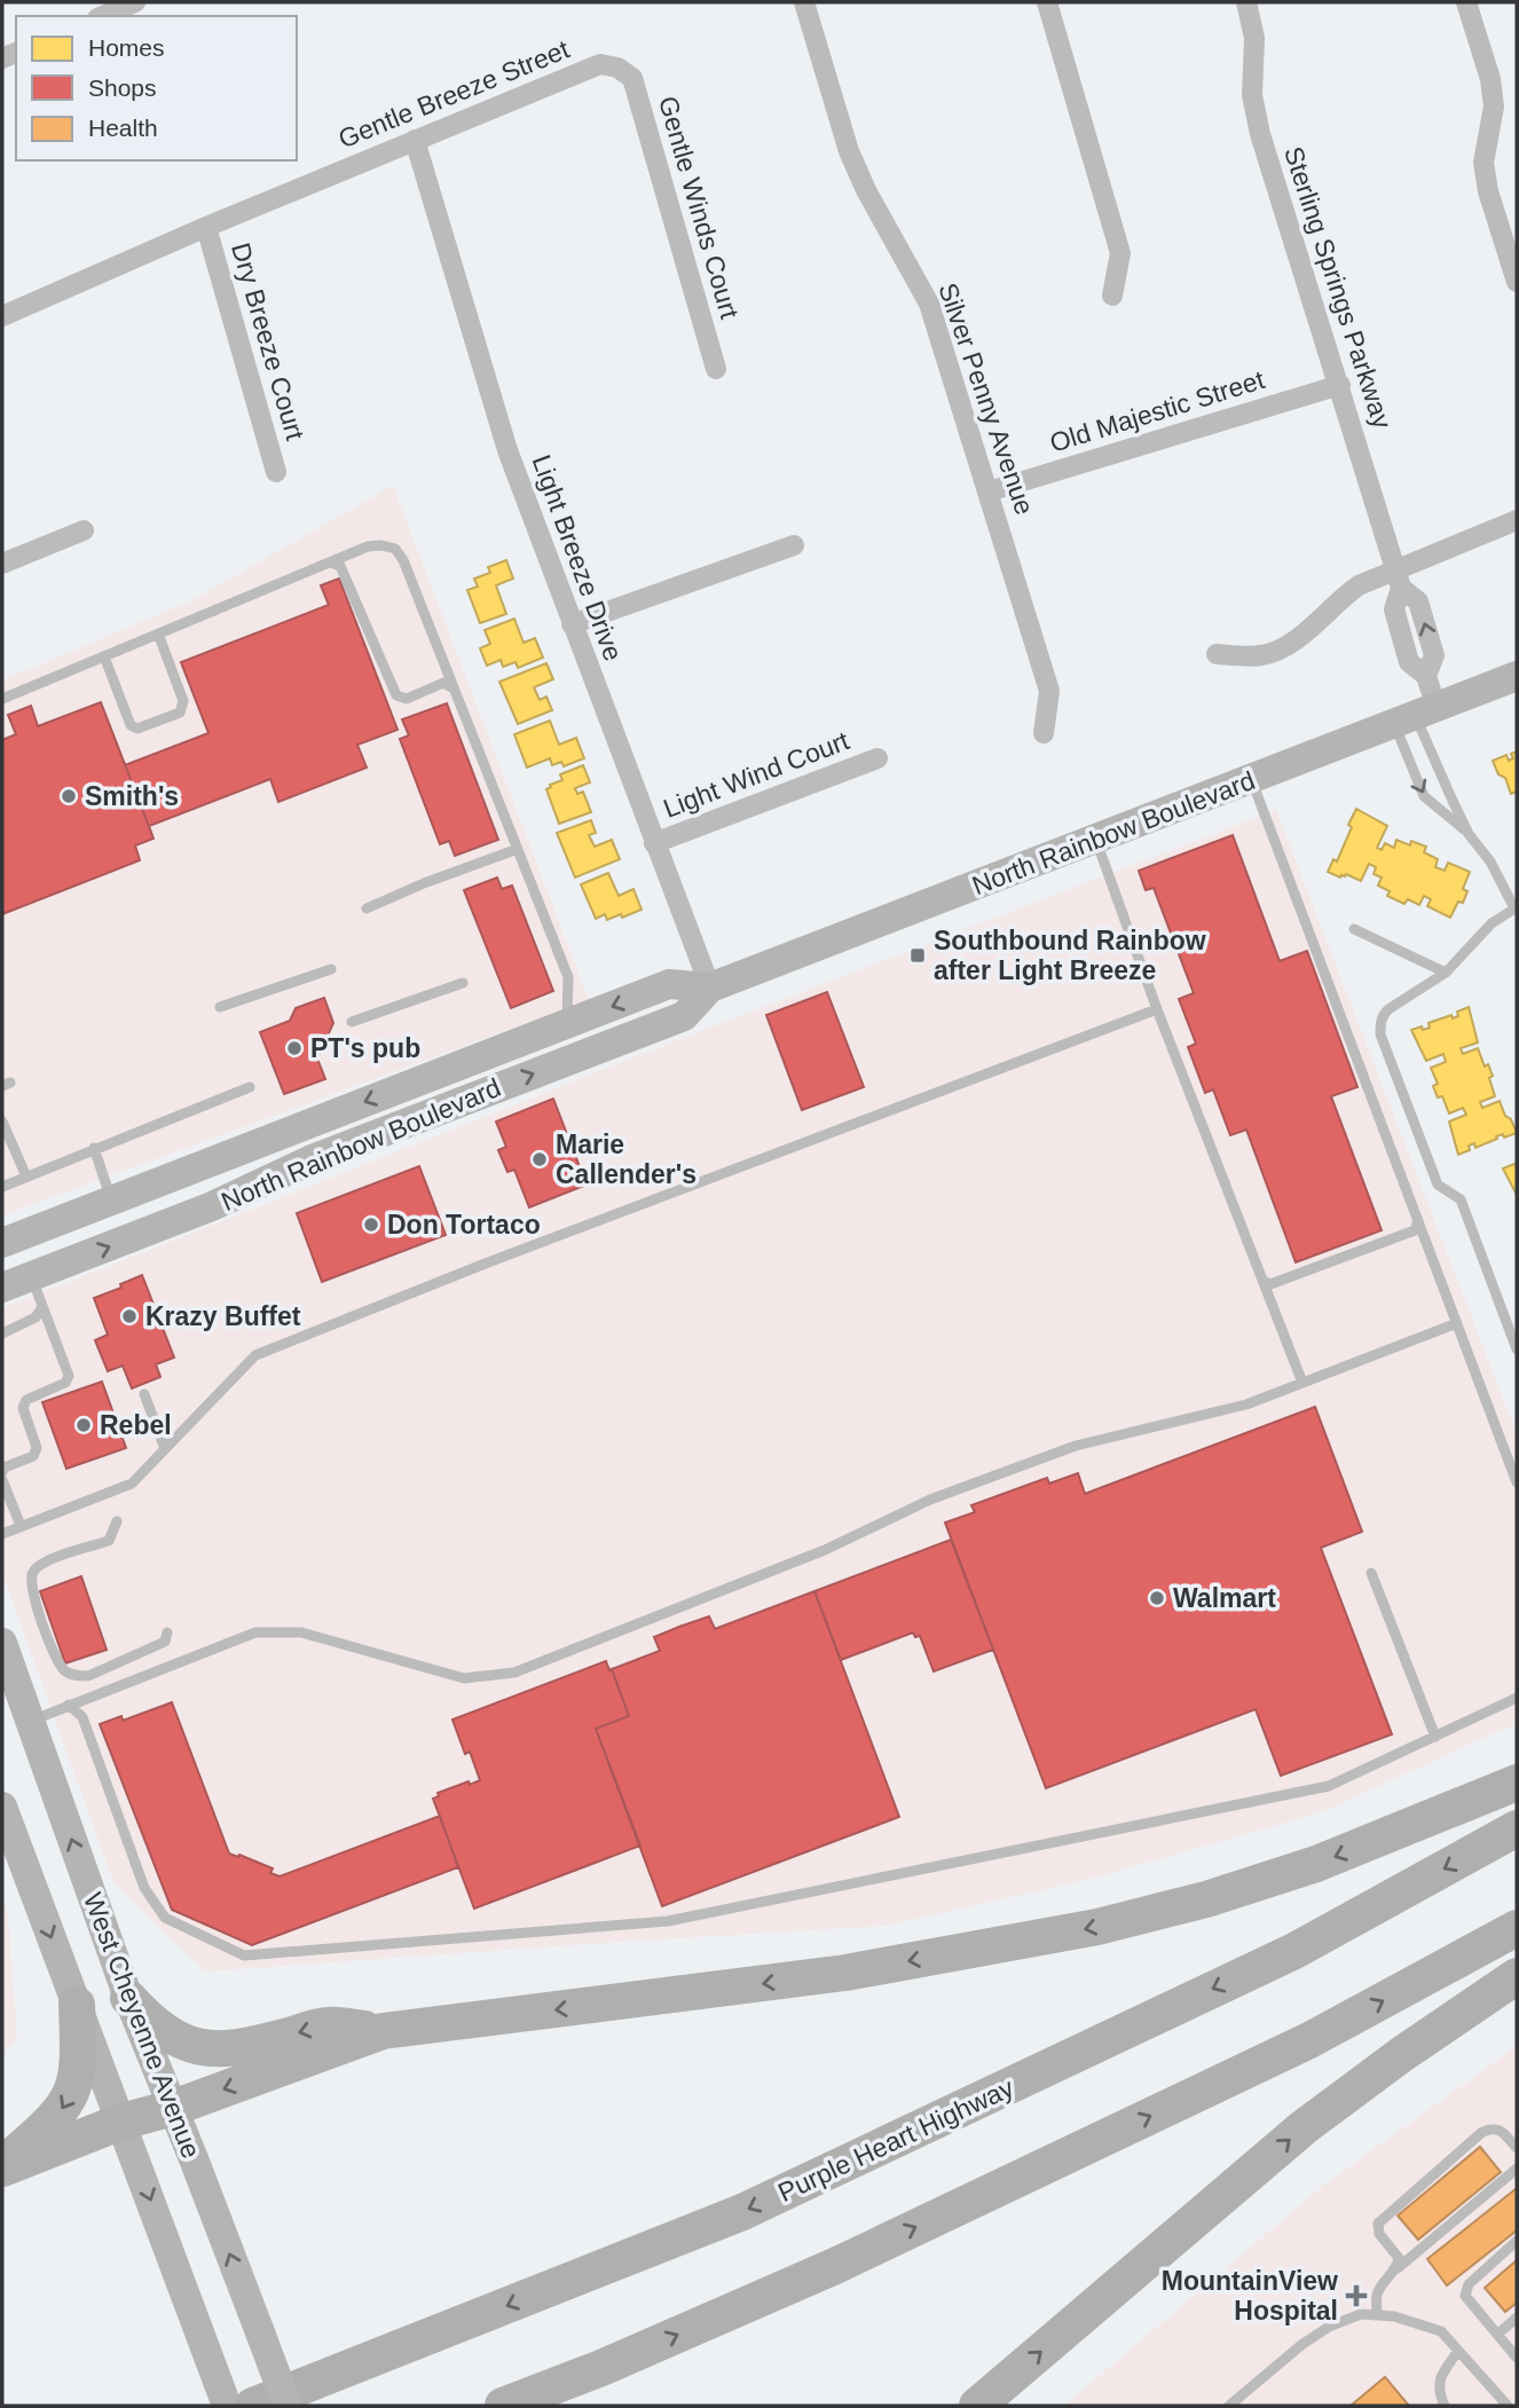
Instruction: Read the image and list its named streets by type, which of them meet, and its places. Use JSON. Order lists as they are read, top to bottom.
{
  "streets": {
    "highway": ["Purple Heart Highway"],
    "main road": ["North Rainbow Boulevard", "West Cheyenne Avenue"],
    "street": [
      "Gentle Breeze Street",
      "Gentle Winds Court",
      "Sterling Springs Parkway",
      "Dry Breeze Court",
      "Silver Penny Avenue",
      "Old Majestic Street",
      "Light Breeze Drive",
      "Light Wind Court"
    ]
  },
  "crossings": [
    ["Gentle Breeze Street", "Gentle Winds Court"],
    ["Gentle Breeze Street", "Dry Breeze Court"],
    ["Gentle Breeze Street", "Light Breeze Drive"],
    ["Sterling Springs Parkway", "Old Majestic Street"],
    ["Sterling Springs Parkway", "North Rainbow Boulevard"],
    ["Silver Penny Avenue", "Old Majestic Street"],
    ["Light Breeze Drive", "Light Wind Court"],
    ["Light Breeze Drive", "North Rainbow Boulevard"]
  ],
  "places": {
    "other": [
      "Smith's",
      "PT's pub",
      "Marie Callender's",
      "Don Tortaco",
      "Krazy Buffet",
      "Rebel",
      "Walmart"
    ],
    "transit": ["Southbound Rainbow after Light Breeze"],
    "health": ["MountainView Hospital"]
  },
  "legend": ["Homes", "Shops", "Health"]
}
